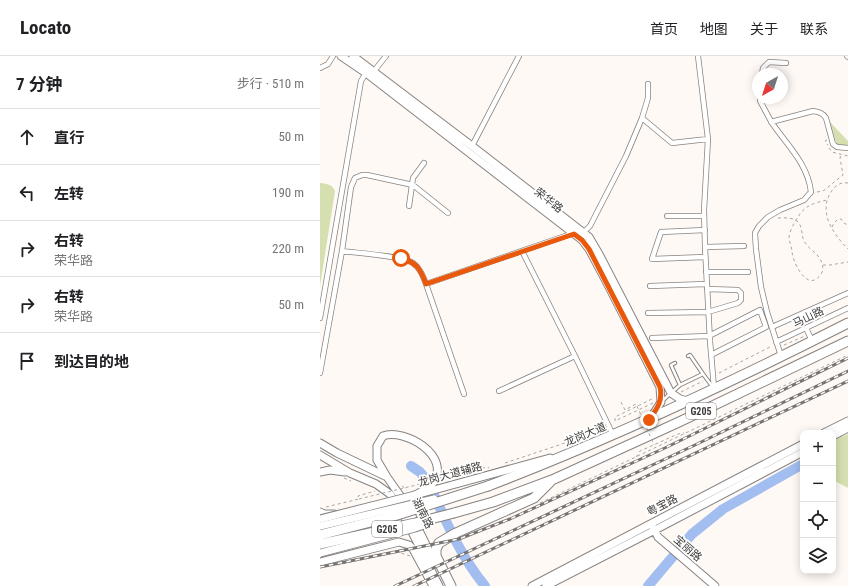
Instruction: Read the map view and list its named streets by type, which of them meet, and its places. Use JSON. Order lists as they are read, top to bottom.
{
  "streets": {
    "highway": ["G205", "龙岗大道"],
    "main road": [
      "荣华路",
      "龙岗大道辅路",
      "粤宝路",
      "湖南路",
      "宝丽路"
    ],
    "street": ["马山路"]
  },
  "crossings": [
    ["龙岗大道", "龙岗大道辅路"],
    ["粤宝路", "宝丽路"]
  ],
  "north": "bottom left",
  "page": {
    "header": "Locato",
    "nav": [
      "首页",
      "地图",
      "关于",
      "联系"
    ],
    "heading": ["7 分钟", "步行 · 510 m"],
    "list": [
      ["直行", "50 m"],
      ["左转", "190 m"],
      ["右转", "荣华路", "220 m"],
      ["右转", "荣华路", "50 m"],
      "到达目的地"
    ],
    "map_buttons": ["+", "−"]
  }
}
